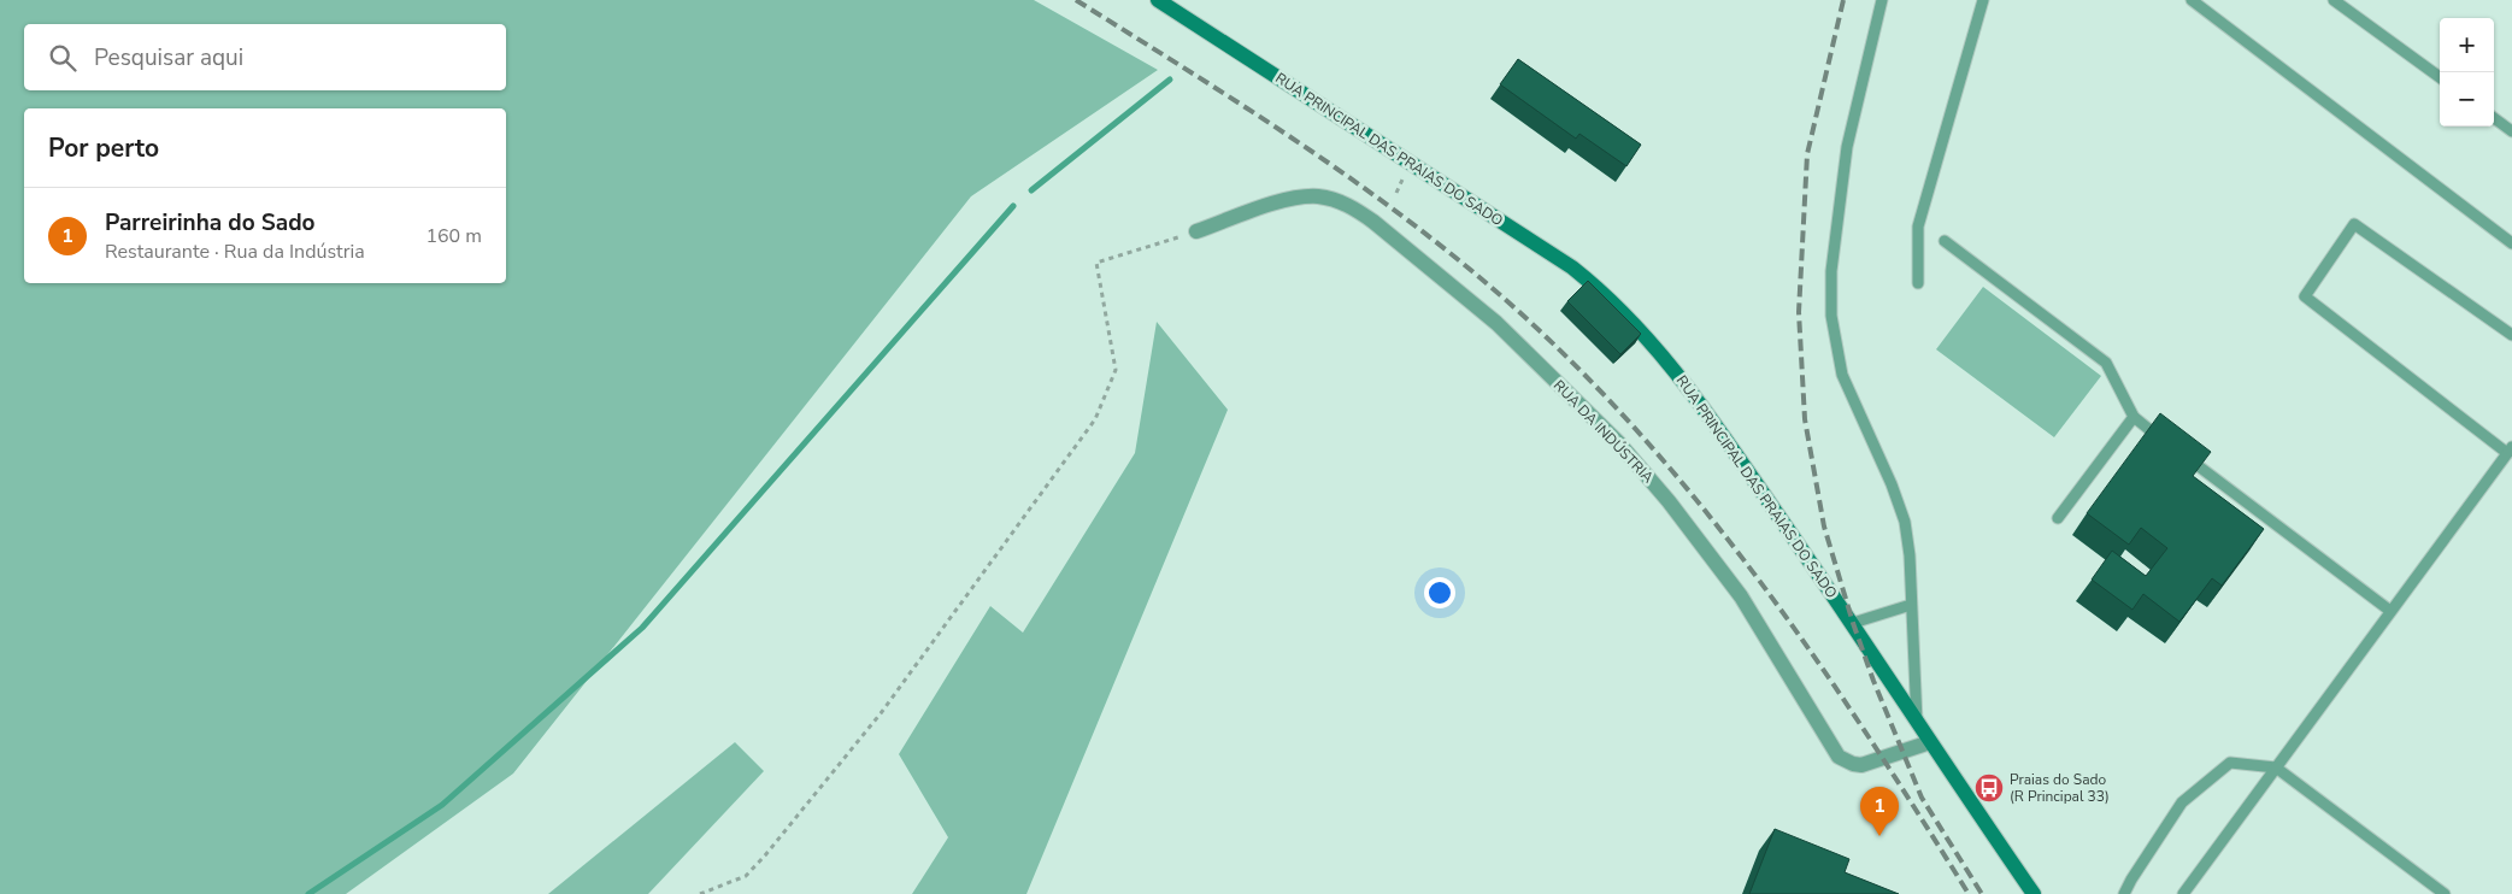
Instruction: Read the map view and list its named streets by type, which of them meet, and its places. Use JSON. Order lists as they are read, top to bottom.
{
  "streets": {
    "street": ["RUA PRINCIPAL DAS PRAIAS DO SADO", "RUA DA INDÚSTRIA"]
  },
  "crossings": [
    ["RUA PRINCIPAL DAS PRAIAS DO SADO", "RUA DA INDÚSTRIA"]
  ],
  "places": {
    "bus stop": ["Praias do Sado (R Principal 33)"]
  },
  "page": {
    "map_buttons": ["+", "−"],
    "search": "Pesquisar aqui",
    "heading": "Por perto",
    "list": [
      {
        "mark": "1",
        "name": "Parreirinha do Sado",
        "note": "Restaurante · Rua da Indústria",
        "value": "160 m"
      }
    ],
    "pins": "1"
  }
}
